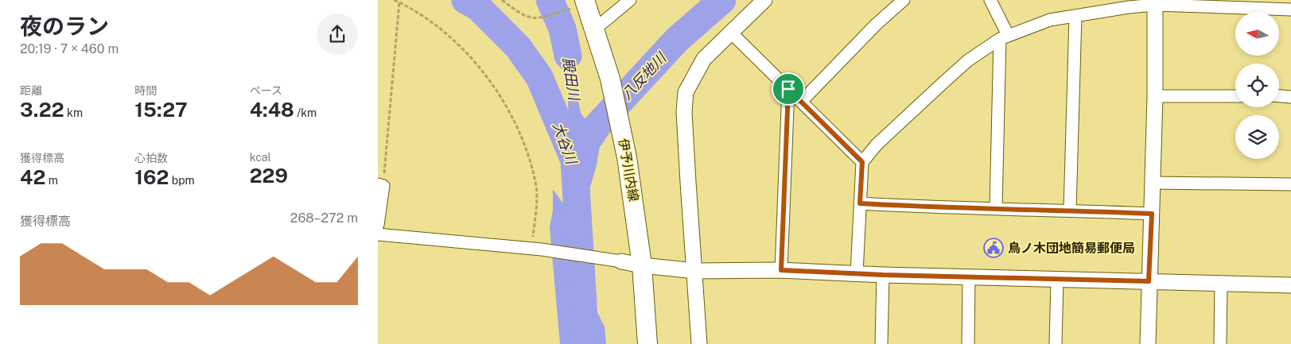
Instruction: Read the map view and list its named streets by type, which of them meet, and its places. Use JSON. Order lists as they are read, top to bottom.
{
  "streets": {
    "main road": ["伊予川内線"]
  },
  "water": ["八反地川", "殿田川", "大谷川"],
  "places": {
    "public building": ["鳥ノ木団地簡易郵便局"]
  },
  "north": "left",
  "page": {
    "heading": ["夜のラン", "20:19 · 7 × 460 m"],
    "stats": [
      ["距離", "3.22 km"],
      ["時間", "15:27"],
      ["ペース", "4:48 /km"],
      ["獲得標高", "42 m"],
      ["心拍数", "162 bpm"],
      ["kcal", "229"]
    ],
    "chart": ["獲得標高", "268–272 m"]
  }
}
